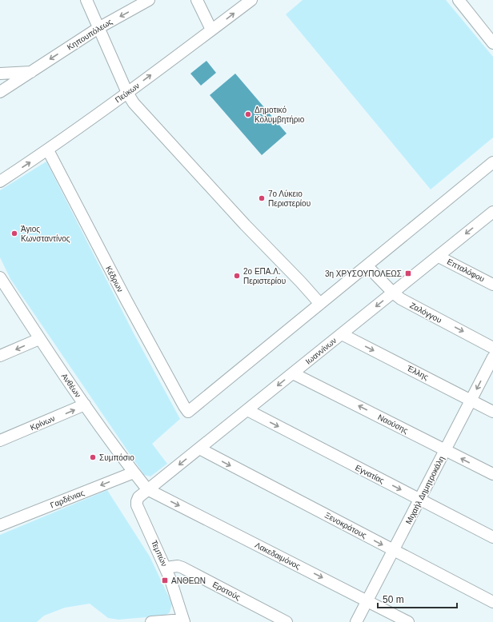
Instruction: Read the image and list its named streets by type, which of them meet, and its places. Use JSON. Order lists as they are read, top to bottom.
{
  "streets": {
    "street": [
      "Κηπουπόλεως",
      "Πεύκων",
      "Επταλόφου",
      "Κέδρων",
      "Ζαλόγγου",
      "Ιωαννίνων",
      "Έλλης",
      "Ανθέων",
      "Κρίνων",
      "Ναούσης",
      "Εγνατίας",
      "Μιχαήλ Δημητροκάλη",
      "Γαρδένιας",
      "Ξενοκράτους",
      "Τεμπών",
      "Λακεδαιμόνος",
      "Ερατούς"
    ]
  },
  "crossings": [
    ["Πεύκων", "Κέδρων"],
    ["Επταλόφου", "Ιωαννίνων"],
    ["Ζαλόγγου", "Ιωαννίνων"],
    ["Ιωαννίνων", "Έλλης"],
    ["Ιωαννίνων", "Ανθέων"],
    ["Ιωαννίνων", "Ναούσης"],
    ["Ιωαννίνων", "Εγνατίας"],
    ["Ιωαννίνων", "Ξενοκράτους"],
    ["Ιωαννίνων", "Τεμπών"],
    ["Ιωαννίνων", "Λακεδαιμόνος"],
    ["Έλλης", "Μιχαήλ Δημητροκάλη"],
    ["Ανθέων", "Κρίνων"],
    ["Ανθέων", "Γαρδένιας"],
    ["Ανθέων", "Τεμπών"],
    ["Ανθέων", "Λακεδαιμόνος"],
    ["Ναούσης", "Μιχαήλ Δημητροκάλη"],
    ["Εγνατίας", "Μιχαήλ Δημητροκάλη"],
    ["Μιχαήλ Δημητροκάλη", "Ξενοκράτους"],
    ["Μιχαήλ Δημητροκάλη", "Λακεδαιμόνος"],
    ["Τεμπών", "Λακεδαιμόνος"],
    ["Τεμπών", "Ερατούς"]
  ],
  "one_way": [
    "Κηπουπόλεως",
    "Πεύκων",
    "Ζαλόγγου",
    "Έλλης",
    "Ναούσης",
    "Εγνατίας",
    "Γαρδένιας",
    "Ξενοκράτους",
    "Λακεδαιμόνος"
  ],
  "places": {
    "other": [
      "Δημοτικό Κολυμβητήριο",
      "7ο Λύκειο Περιστερίου",
      "Άγιος Κωνσταντίνος",
      "2ο ΕΠΑ.Λ. Περιστερίου",
      "Συμπόσιο"
    ],
    "transit": ["3η ΧΡΥΣΟΥΠΟΛΕΩΣ", "ΑΝΘΕΩΝ"]
  },
  "scale_bar": "50 m"
}
